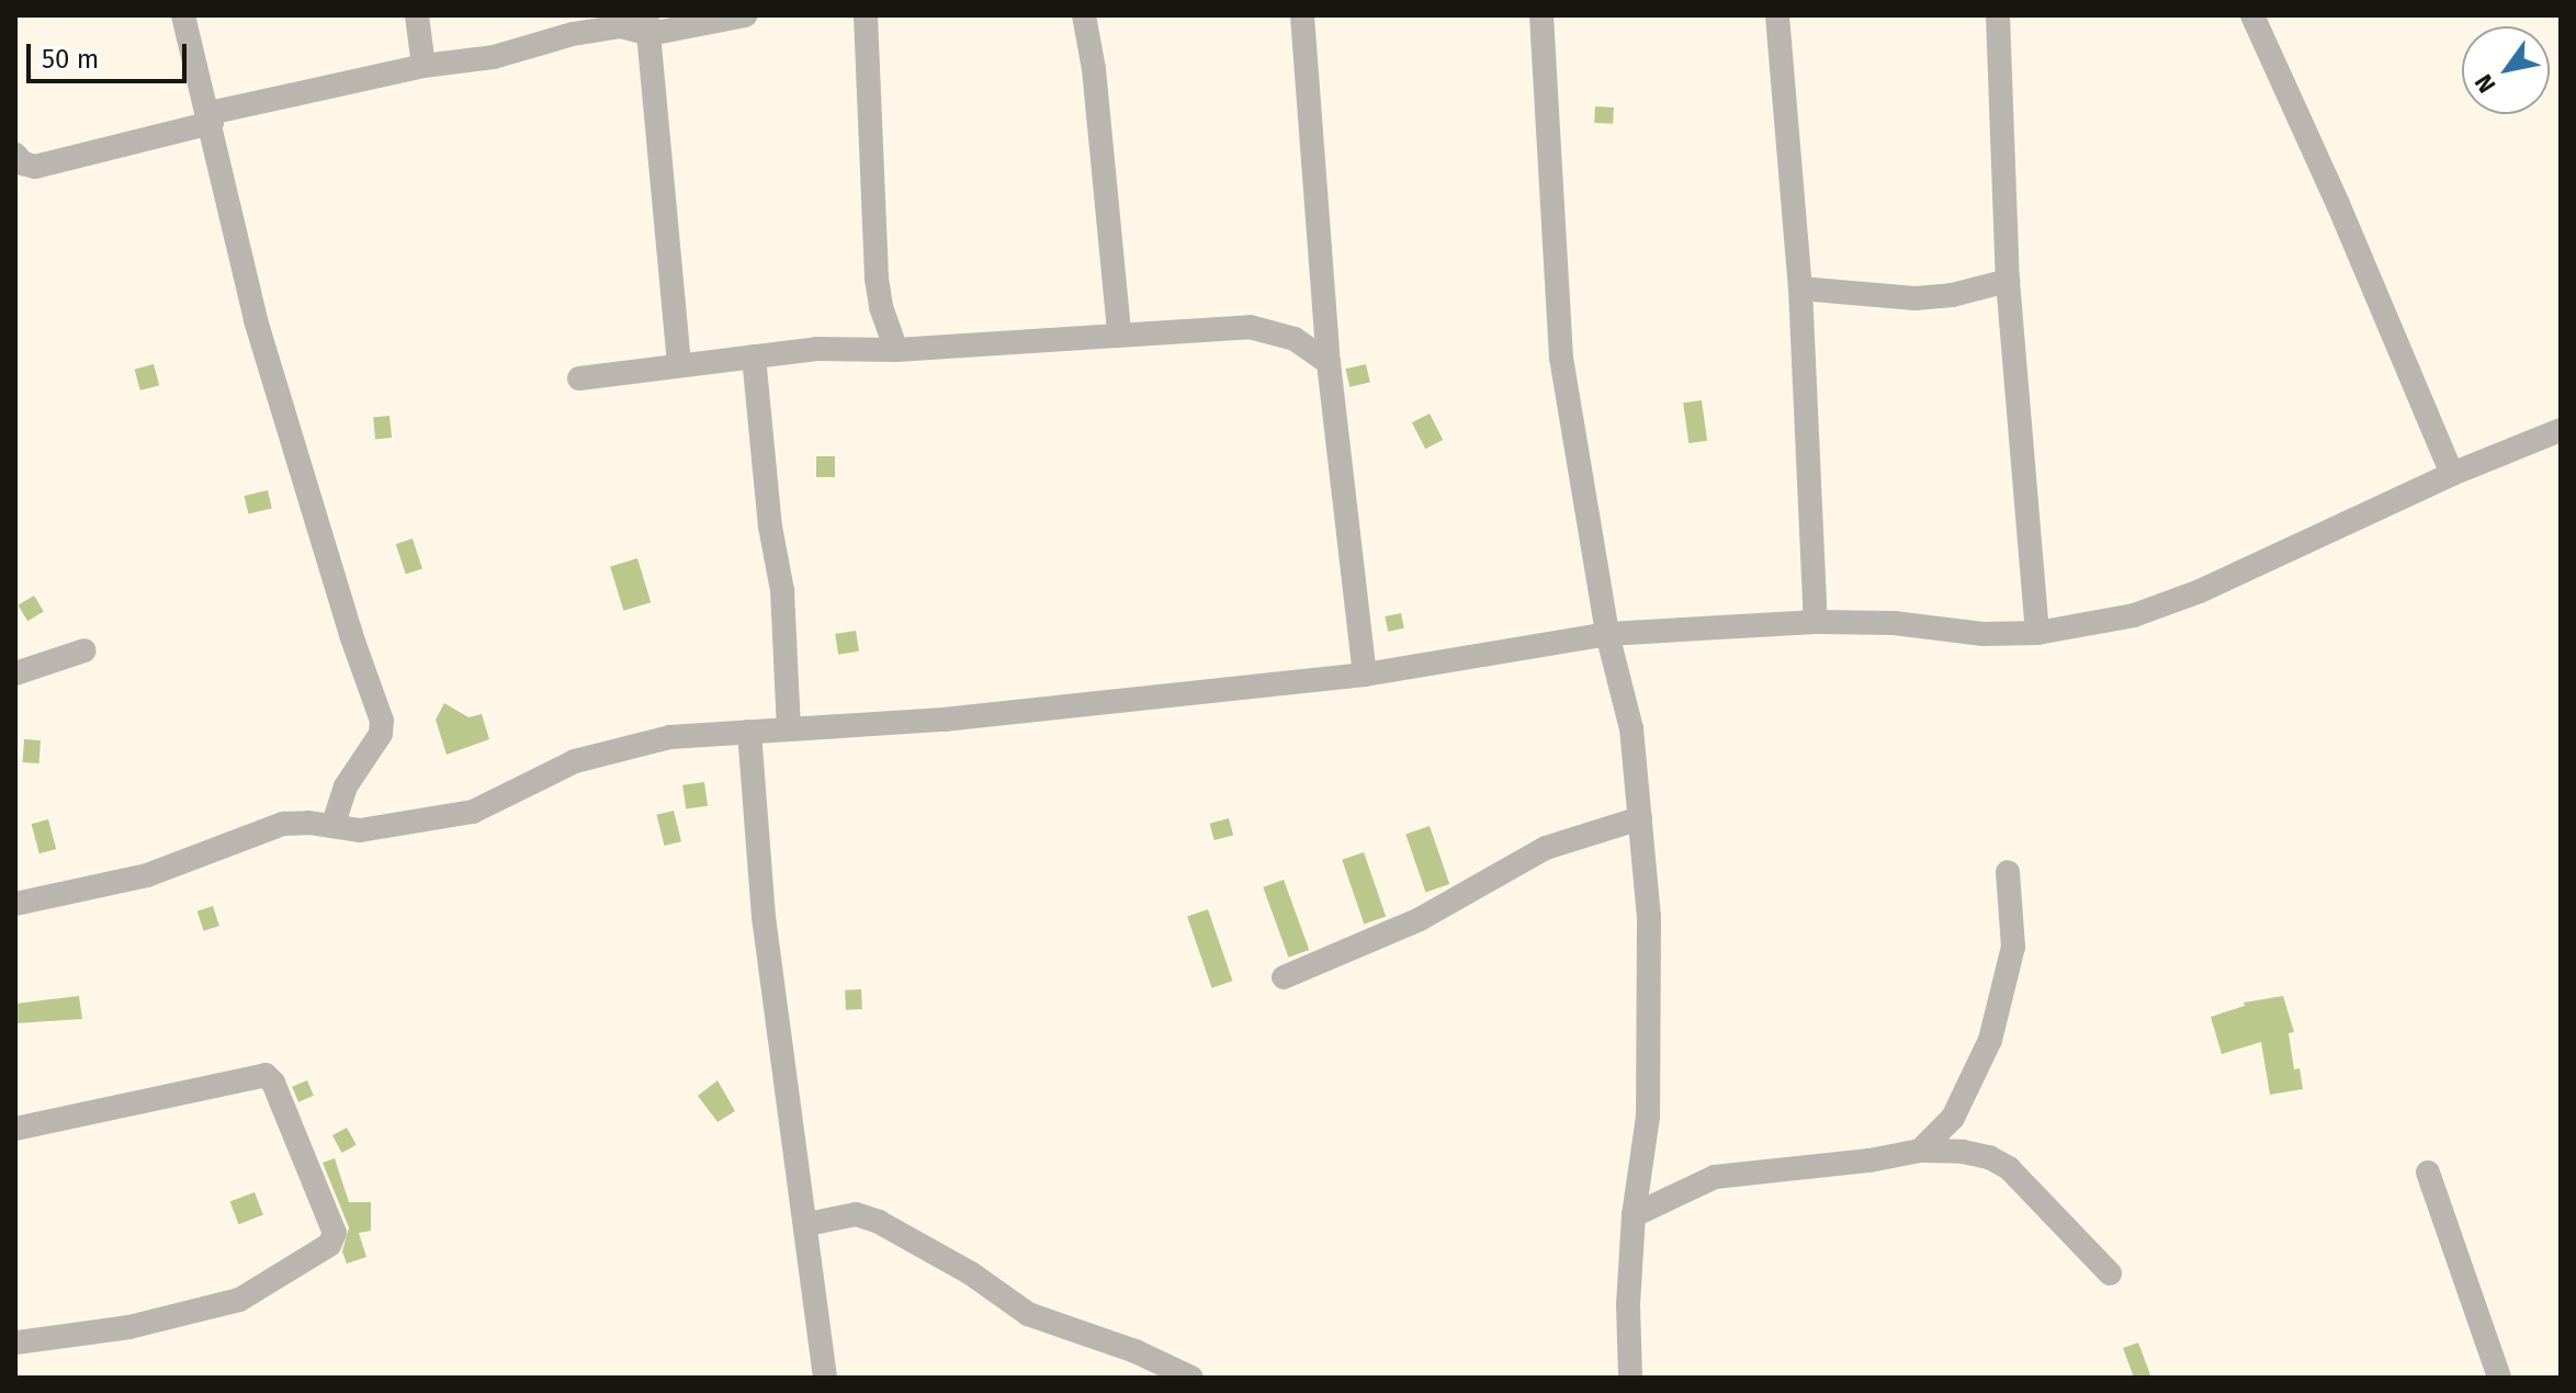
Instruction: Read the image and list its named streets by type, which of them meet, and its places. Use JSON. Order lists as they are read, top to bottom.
{
  "scale_bar": "50 m",
  "north": "bottom left"
}
